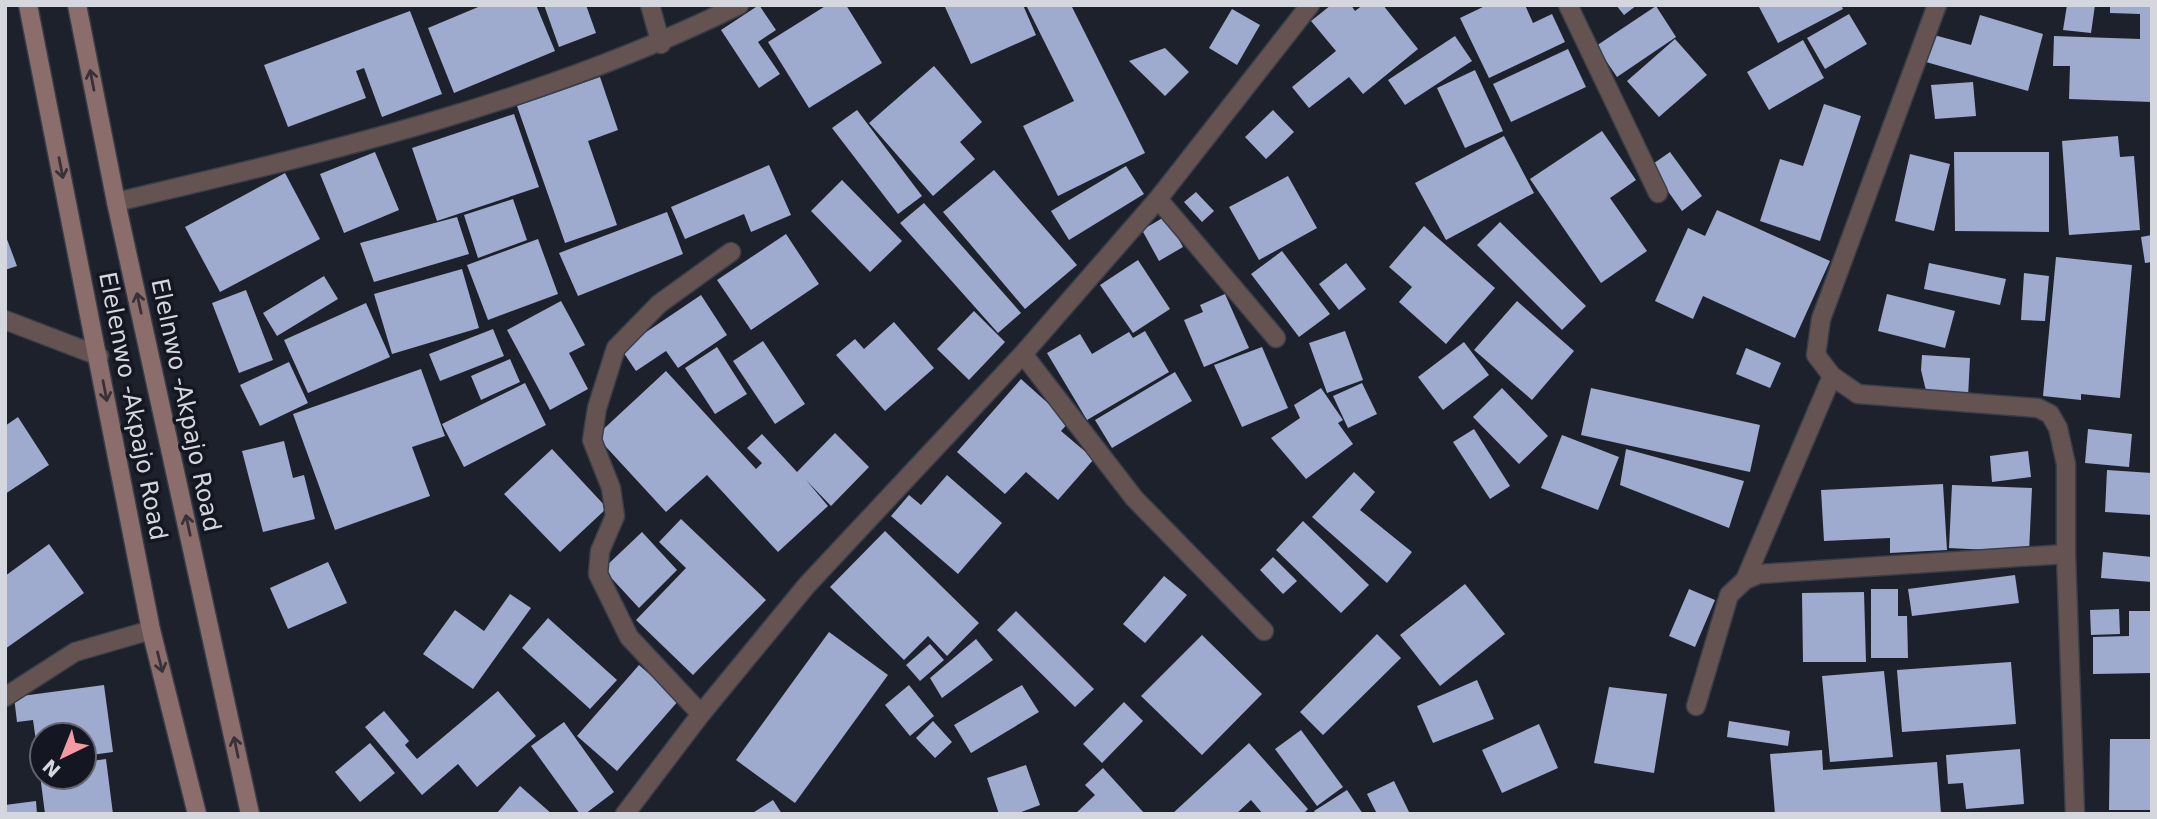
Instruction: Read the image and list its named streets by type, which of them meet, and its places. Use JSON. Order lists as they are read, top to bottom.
{
  "streets": {
    "main road": ["Elelnwo -Akpajo Road", "Elelenwo -Akpajo Road"]
  },
  "one_way": ["Elelnwo -Akpajo Road", "Elelenwo -Akpajo Road"],
  "north": "bottom left"
}
